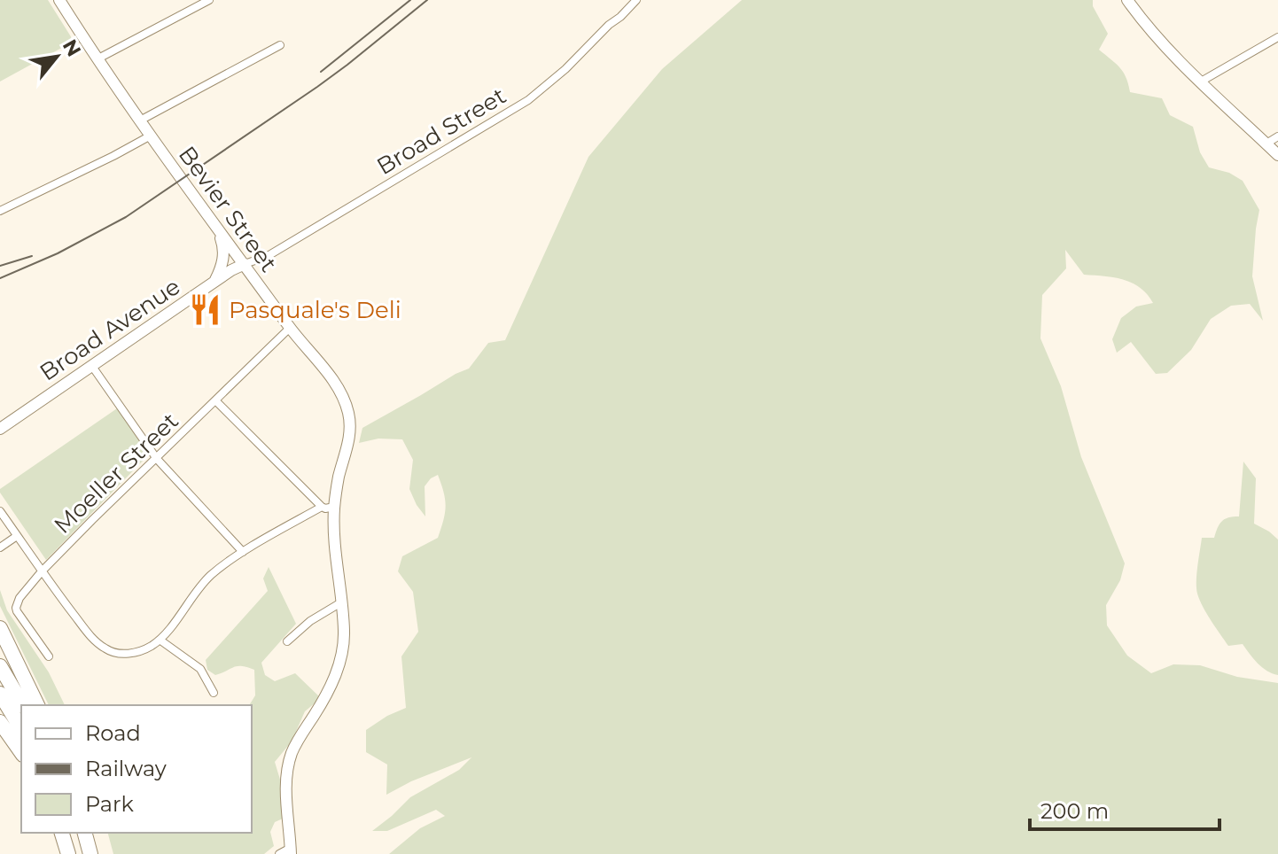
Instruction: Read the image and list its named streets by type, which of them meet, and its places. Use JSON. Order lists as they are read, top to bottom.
{
  "streets": {
    "street": [
      "Broad Street",
      "Bevier Street",
      "Broad Avenue",
      "Moeller Street"
    ]
  },
  "crossings": [
    ["Broad Street", "Bevier Street"],
    ["Broad Street", "Broad Avenue"],
    ["Bevier Street", "Broad Avenue"],
    ["Bevier Street", "Moeller Street"]
  ],
  "places": {
    "restaurant": ["Pasquale's Deli"]
  },
  "legend": ["Road", "Railway", "Park"],
  "scale_bar": "200 m",
  "north": "top right"
}
